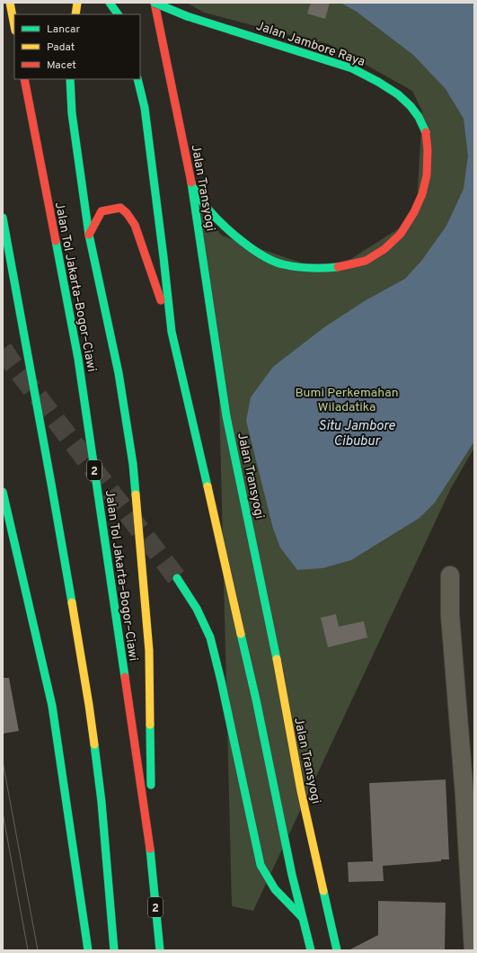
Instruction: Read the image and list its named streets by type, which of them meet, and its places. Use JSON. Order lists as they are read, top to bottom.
{
  "streets": {
    "highway": [
      "Jalan Jambore Raya",
      "Jalan Transyogi",
      "Jalan Tol Jakarta–Bogor–Ciawi",
      "2"
    ]
  },
  "crossings": [
    ["Jalan Jambore Raya", "Jalan Transyogi"]
  ],
  "water": ["Situ Jambore Cibubur"],
  "parks": ["Bumi Perkemahan Wiladatika"],
  "legend": ["Lancar", "Padat", "Macet"]
}
